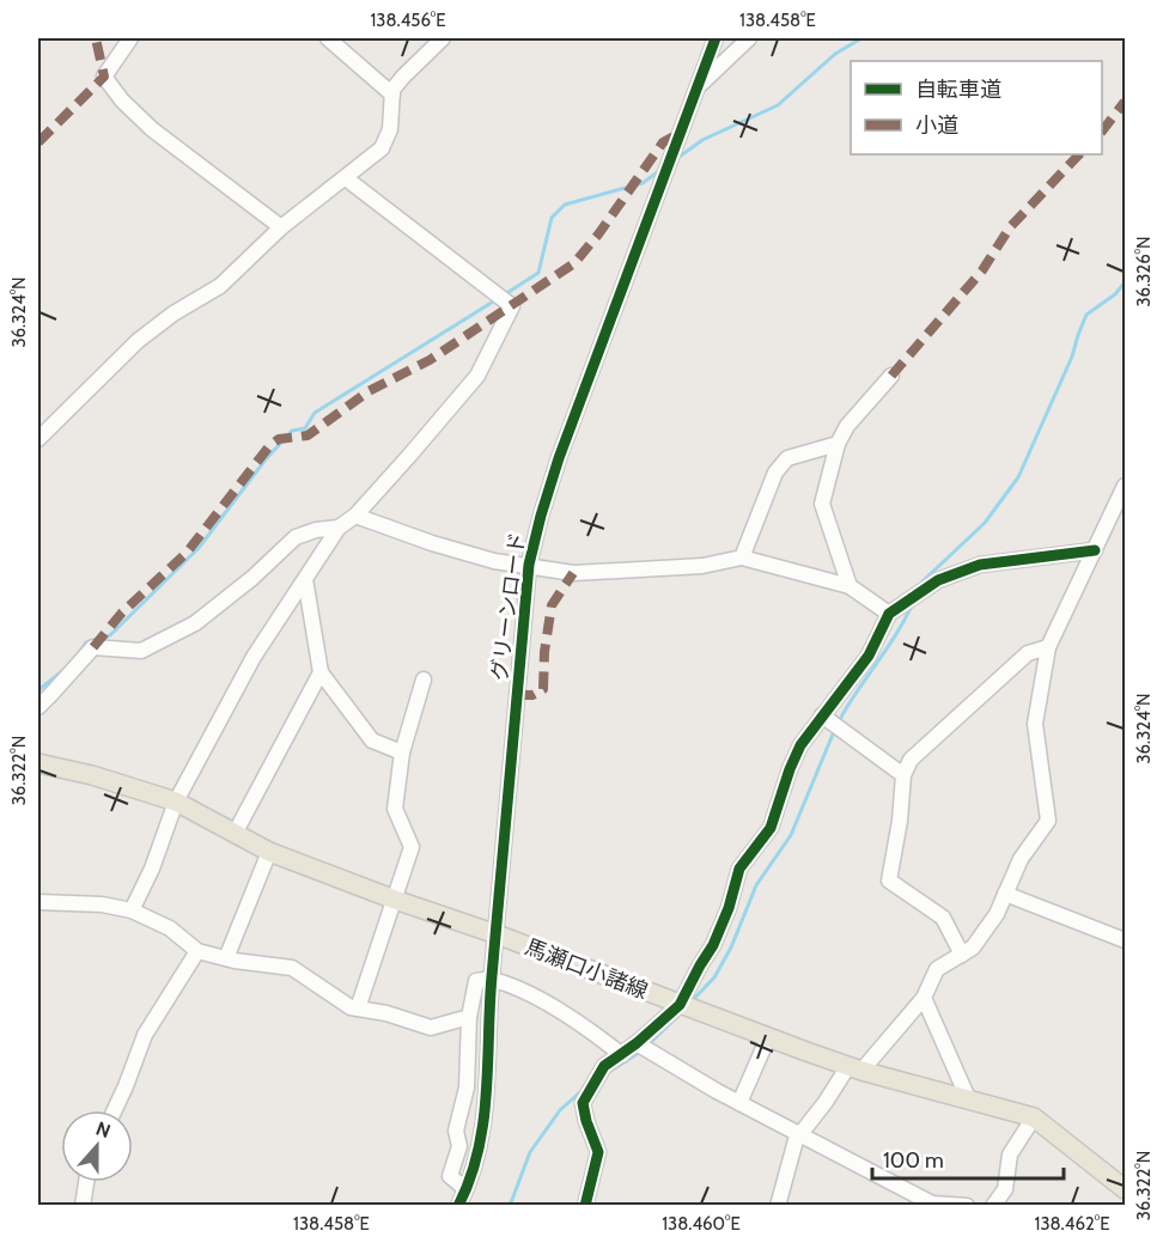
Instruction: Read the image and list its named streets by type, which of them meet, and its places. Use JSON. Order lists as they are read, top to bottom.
{
  "streets": {
    "main road": ["馬瀬口小諸線"],
    "street": ["グリーンロード"]
  },
  "crossings": [
    ["グリーンロード", "馬瀬口小諸線"]
  ],
  "legend": ["自転車道", "小道"],
  "scale_bar": "100 m",
  "north": "top",
  "coordinates": [
    "138.456°E",
    "138.458°E",
    "36.326°N",
    "36.324°N",
    "36.322°N",
    "138.460°E",
    "138.462°E"
  ]
}
